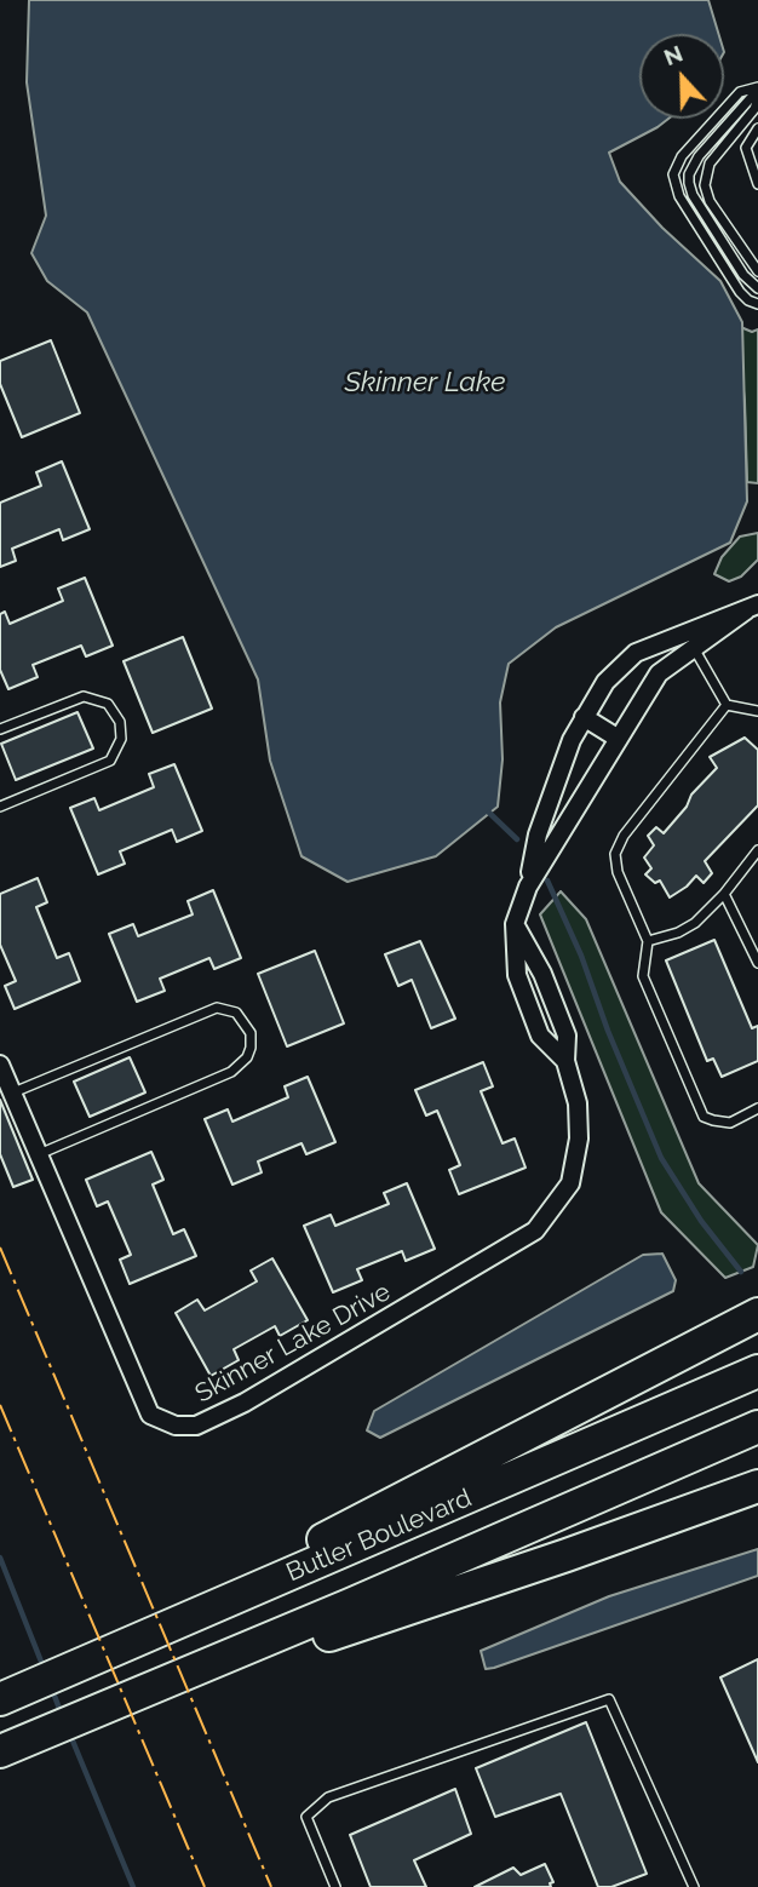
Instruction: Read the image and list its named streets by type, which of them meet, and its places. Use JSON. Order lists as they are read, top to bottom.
{
  "streets": {
    "highway": ["Butler Boulevard"],
    "street": ["Skinner Lake Drive"]
  },
  "water": ["Skinner Lake"],
  "north": "top"
}
